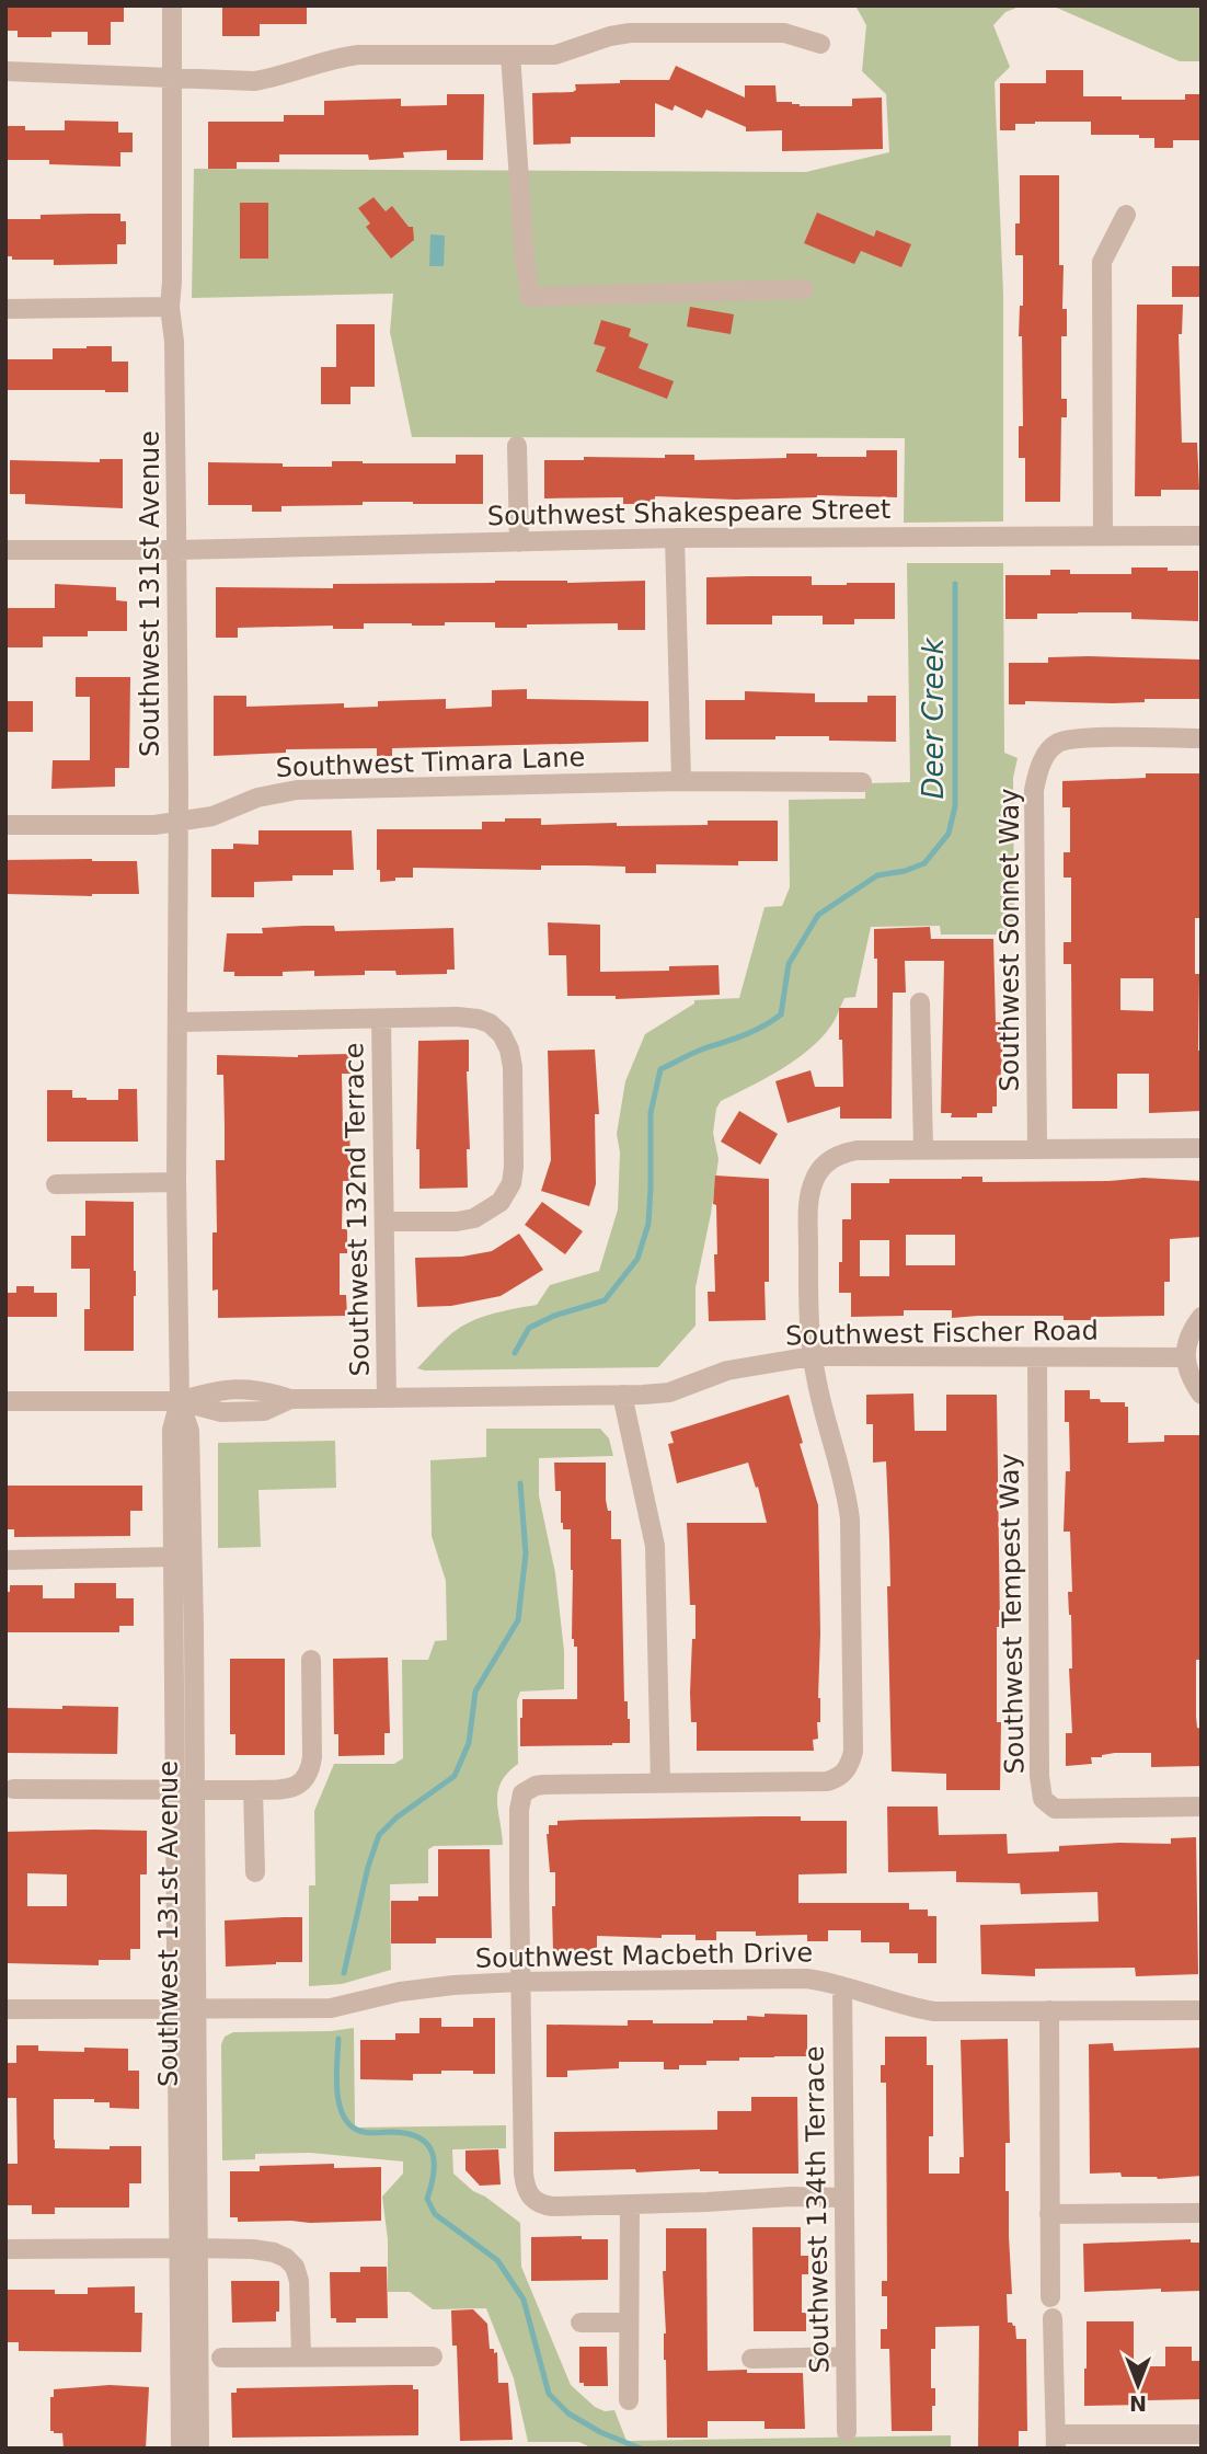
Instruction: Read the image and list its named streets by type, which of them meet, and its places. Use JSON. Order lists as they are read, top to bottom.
{
  "streets": {
    "street": [
      "Southwest Shakespeare Street",
      "Southwest 131st Avenue",
      "Southwest Timara Lane",
      "Southwest Sonnet Way",
      "Southwest 132nd Terrace",
      "Southwest Fischer Road",
      "Southwest Tempest Way",
      "Southwest Macbeth Drive",
      "Southwest 134th Terrace"
    ]
  },
  "crossings": [
    ["Southwest Shakespeare Street", "Southwest 131st Avenue"],
    ["Southwest 131st Avenue", "Southwest Timara Lane"],
    ["Southwest 131st Avenue", "Southwest Fischer Road"],
    ["Southwest 131st Avenue", "Southwest Macbeth Drive"],
    ["Southwest 132nd Terrace", "Southwest Fischer Road"],
    ["Southwest Fischer Road", "Southwest Tempest Way"],
    ["Southwest Macbeth Drive", "Southwest 134th Terrace"]
  ],
  "water": ["Deer Creek"],
  "north": "bottom"
}
